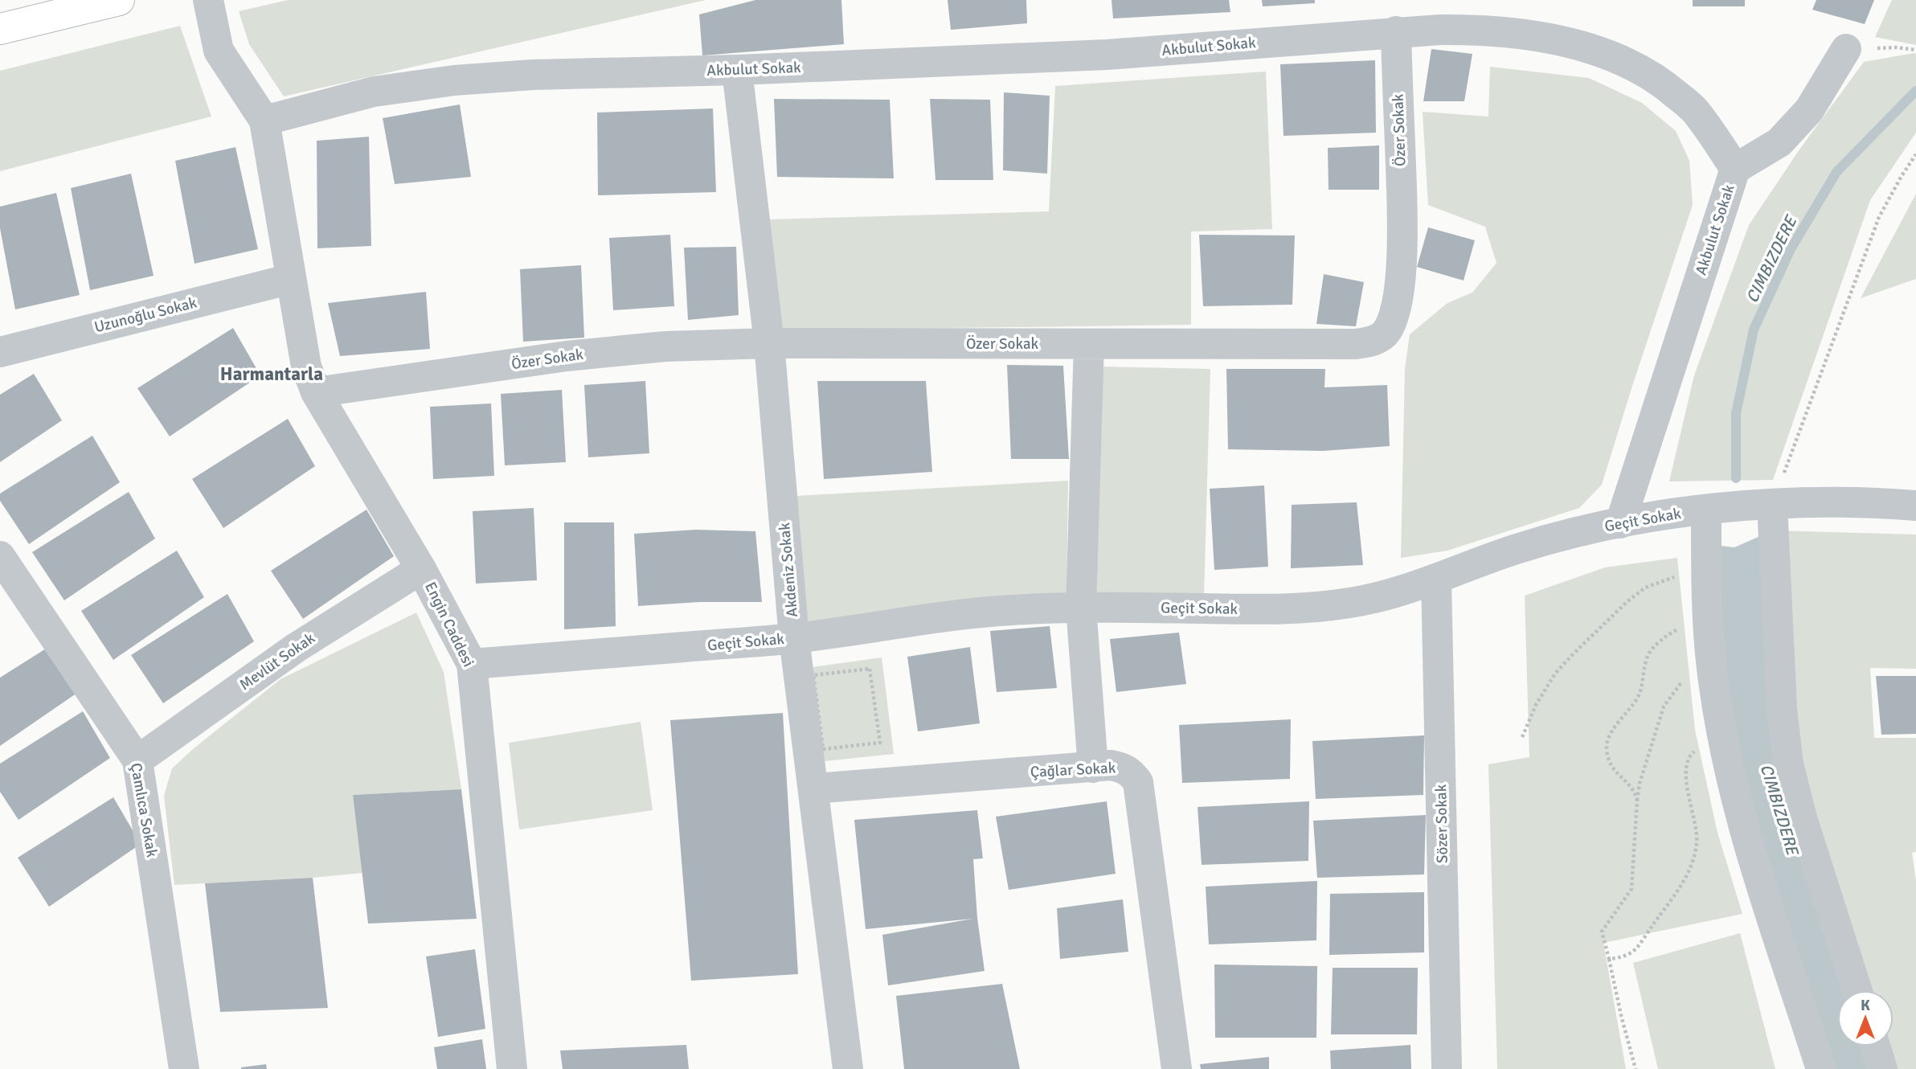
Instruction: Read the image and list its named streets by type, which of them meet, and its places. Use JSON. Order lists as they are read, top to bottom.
{
  "streets": {
    "street": [
      "Akbulut Sokak",
      "Özer Sokak",
      "Uzunoğlu Sokak",
      "Geçit Sokak",
      "Akdeniz Sokak",
      "Engin Caddesi",
      "Mevlüt Sokak",
      "Çağlar Sokak",
      "Çamlıca Sokak",
      "Sözer Sokak"
    ]
  },
  "crossings": [
    ["Akbulut Sokak", "Özer Sokak"],
    ["Akbulut Sokak", "Geçit Sokak"],
    ["Akbulut Sokak", "Akdeniz Sokak"],
    ["Akbulut Sokak", "Engin Caddesi"],
    ["Özer Sokak", "Akdeniz Sokak"],
    ["Özer Sokak", "Engin Caddesi"],
    ["Uzunoğlu Sokak", "Engin Caddesi"],
    ["Geçit Sokak", "Akdeniz Sokak"],
    ["Geçit Sokak", "Engin Caddesi"],
    ["Geçit Sokak", "Sözer Sokak"],
    ["Akdeniz Sokak", "Çağlar Sokak"],
    ["Engin Caddesi", "Mevlüt Sokak"],
    ["Mevlüt Sokak", "Çamlıca Sokak"]
  ],
  "districts": ["Harmantarla"],
  "water": ["CIMBIZDERE"],
  "north": "top"
}
